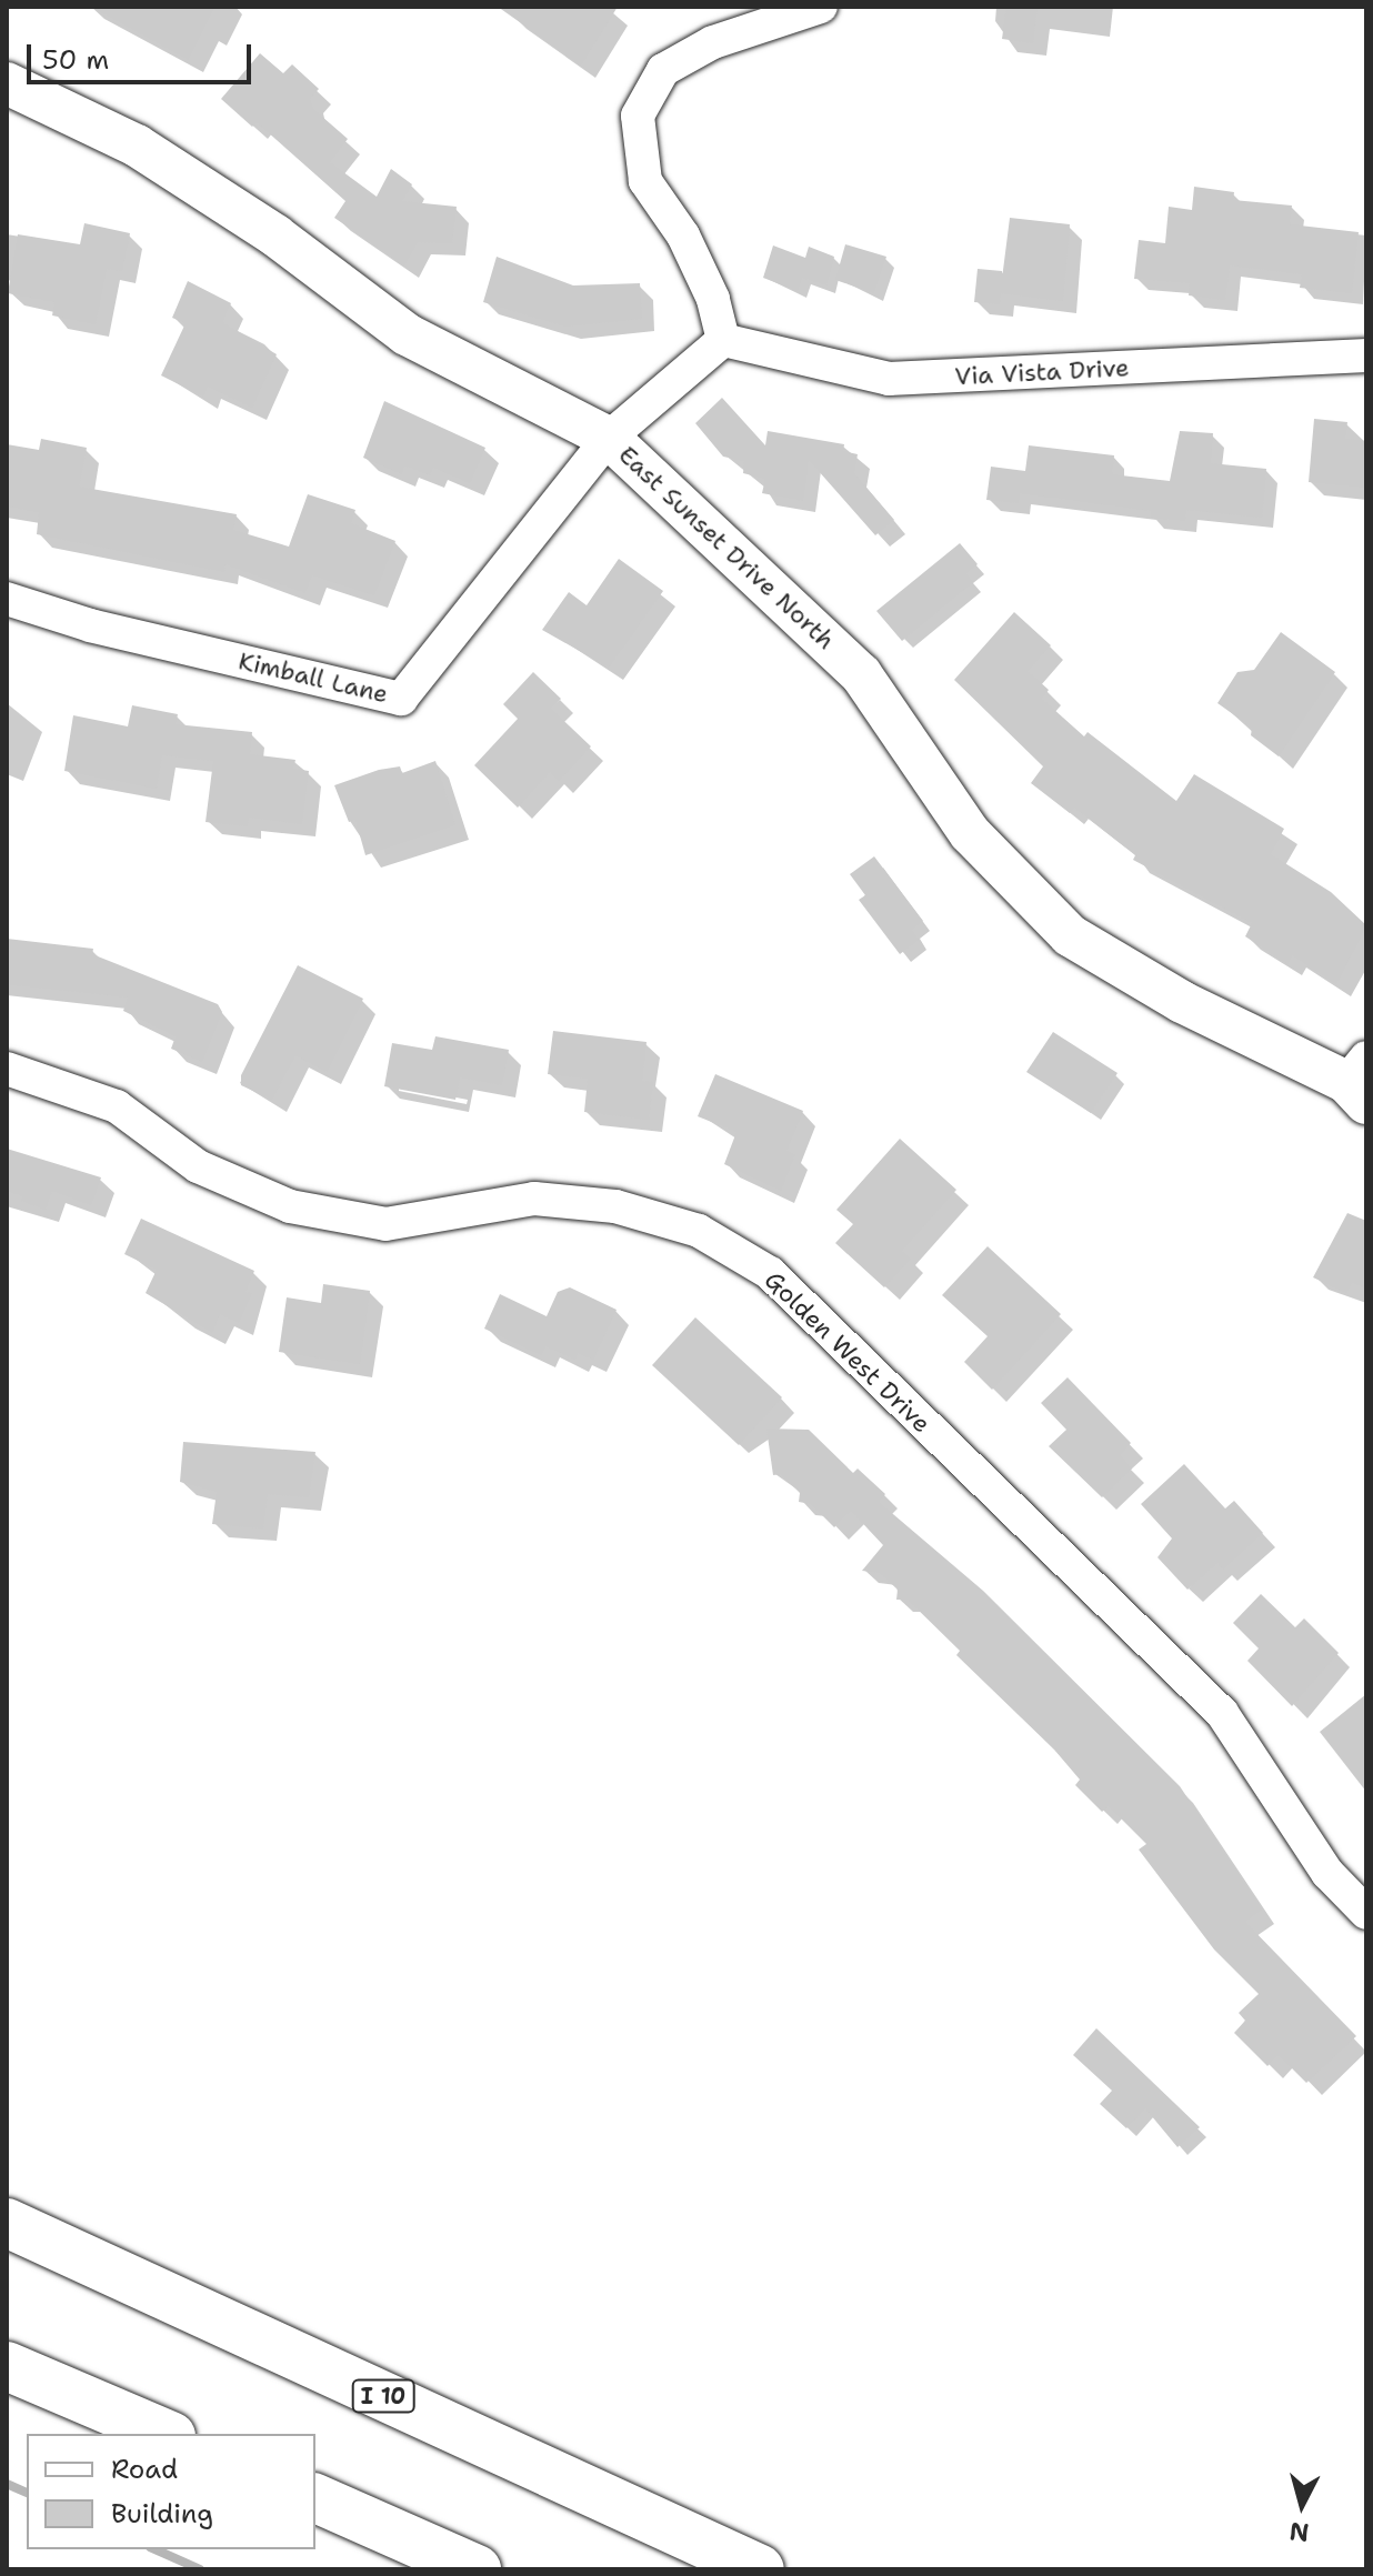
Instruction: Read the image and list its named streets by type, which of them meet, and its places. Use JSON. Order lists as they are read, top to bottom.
{
  "streets": {
    "highway": ["I 10"],
    "street": [
      "Via Vista Drive",
      "East Sunset Drive North",
      "Kimball Lane",
      "Golden West Drive"
    ]
  },
  "crossings": [
    ["East Sunset Drive North", "Kimball Lane"]
  ],
  "legend": ["Road", "Building"],
  "scale_bar": "50 m",
  "north": "bottom"
}
